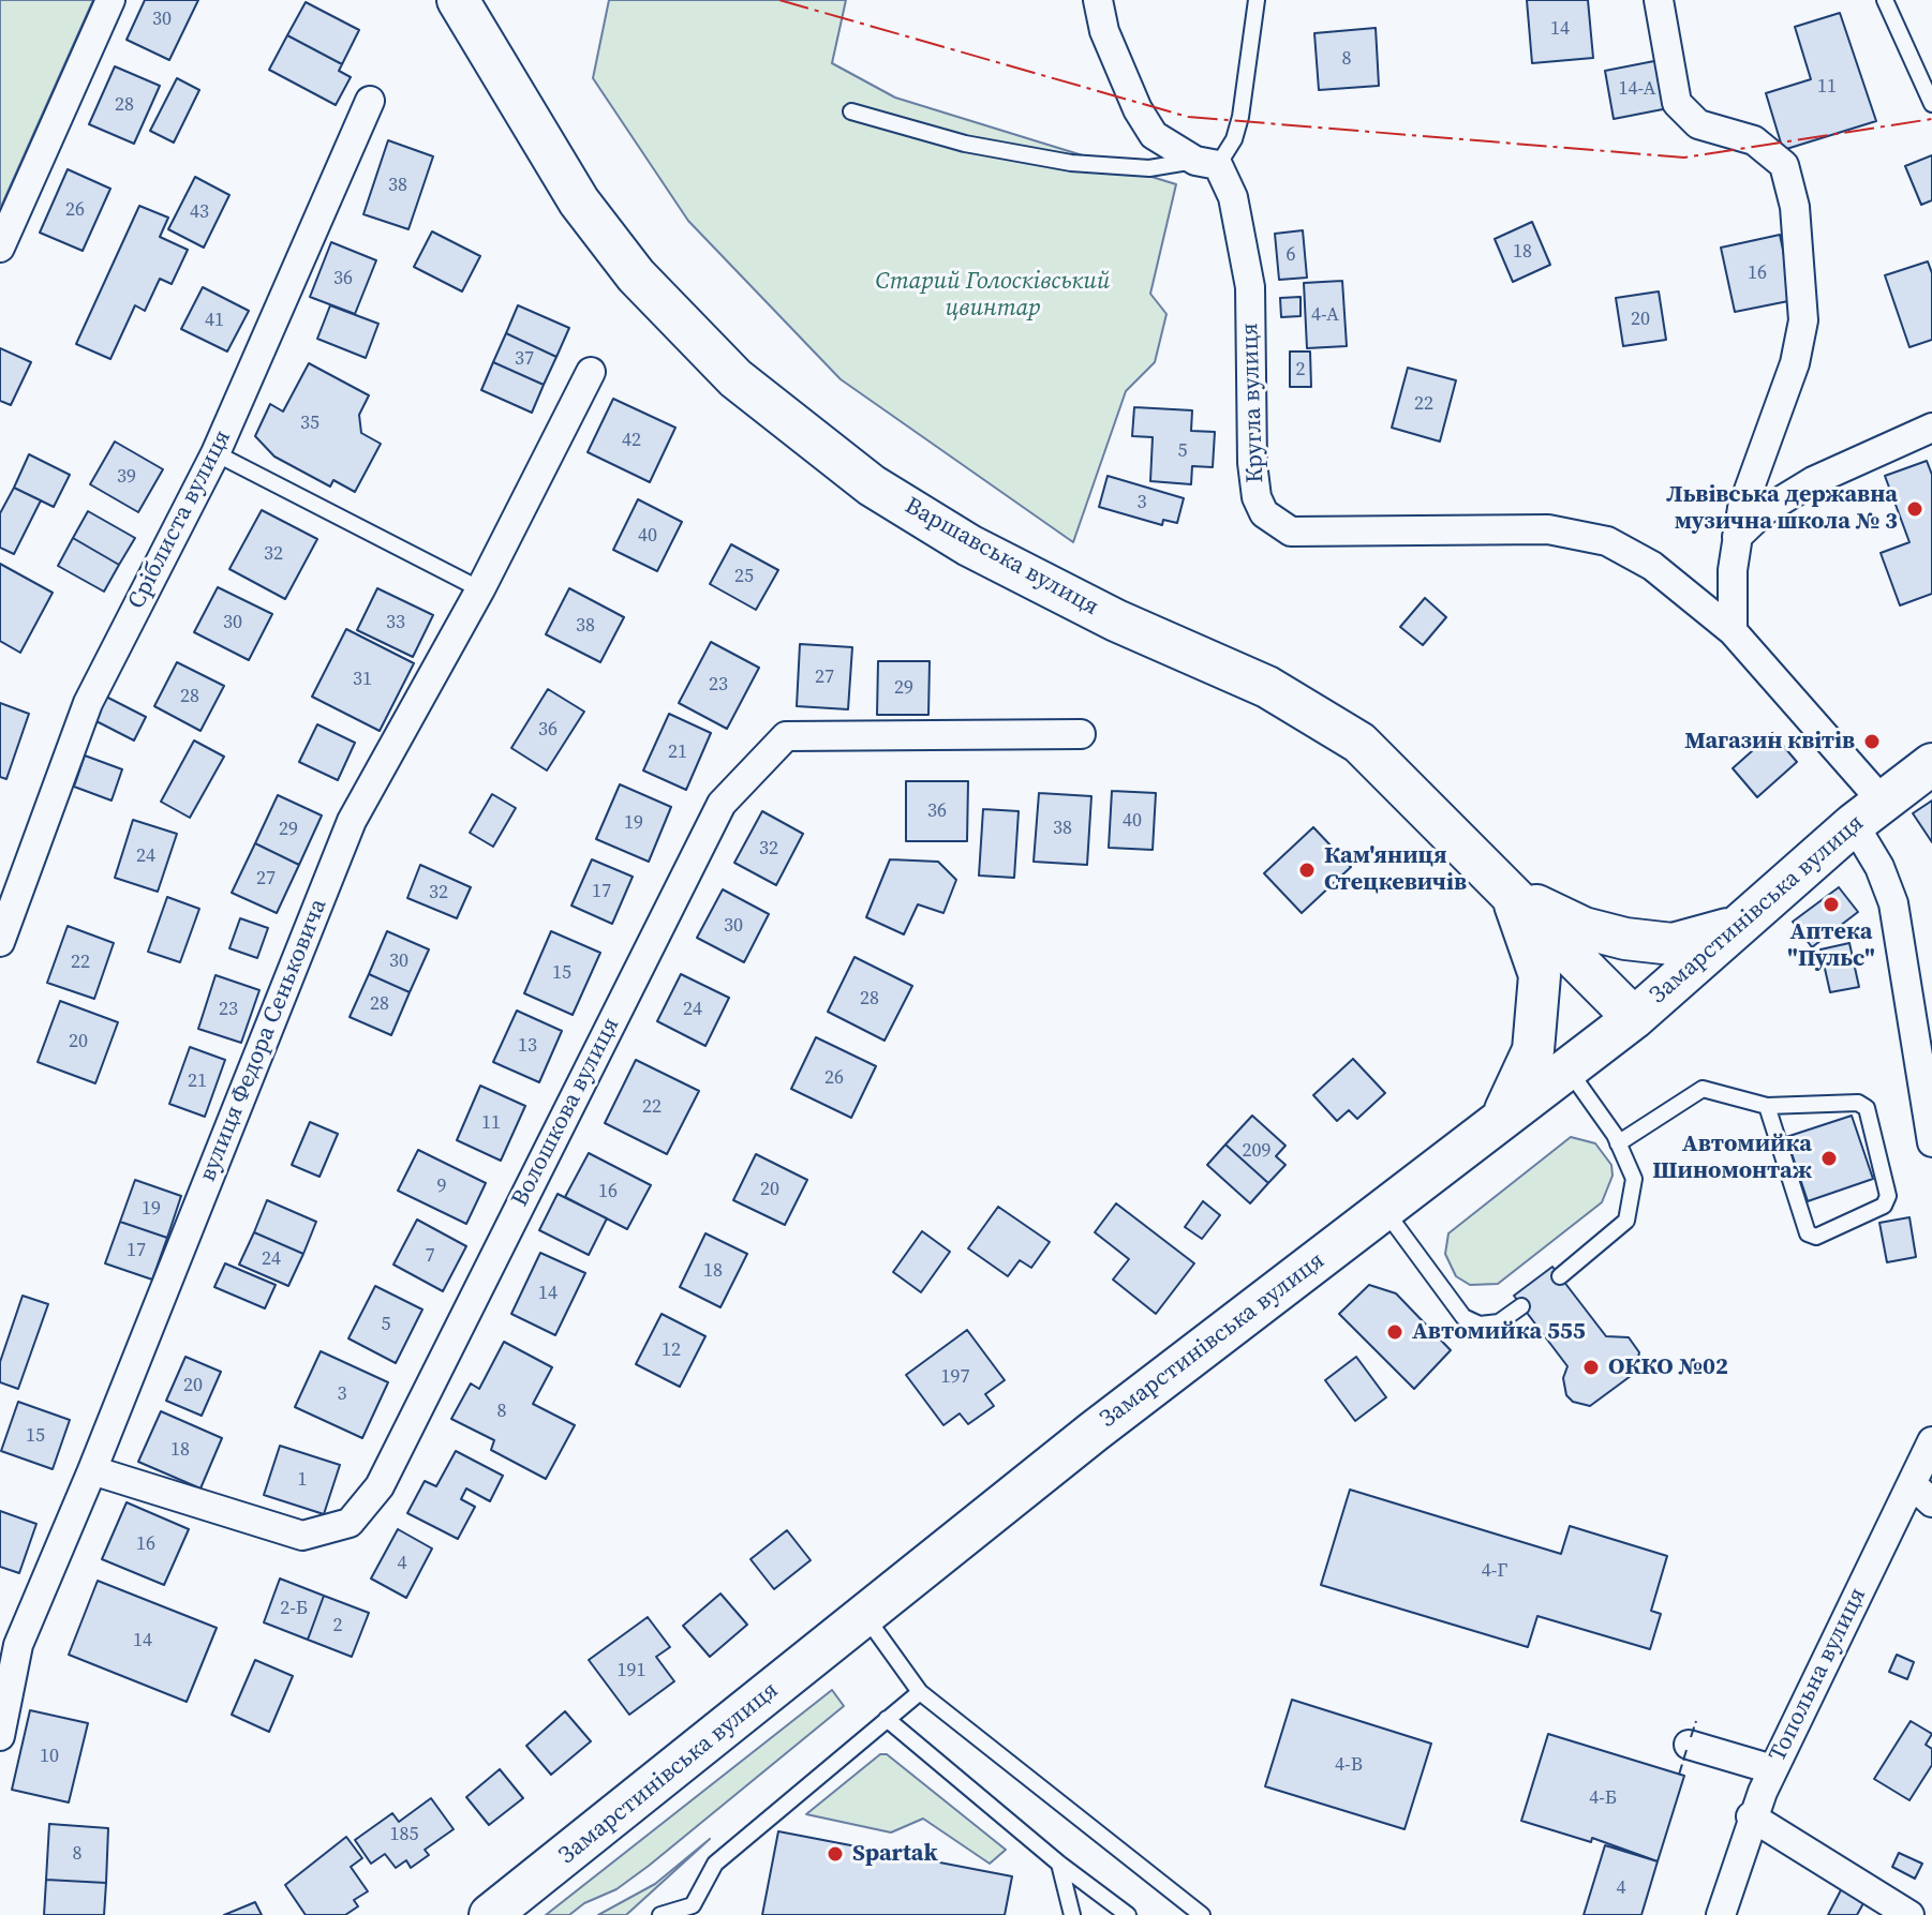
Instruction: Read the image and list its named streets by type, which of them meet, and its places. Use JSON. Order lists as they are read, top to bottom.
{
  "streets": {
    "main road": ["Варшавська вулиця", "Замарстинівська вулиця"],
    "street": [
      "Кругла вулиця",
      "Сріблиста вулиця",
      "вулиця Федора Сеньковича",
      "Волошкова вулиця",
      "Топольна вулиця"
    ]
  },
  "crossings": [
    ["Кругла вулиця", "Замарстинівська вулиця"],
    ["Варшавська вулиця", "Замарстинівська вулиця"],
    ["вулиця Федора Сеньковича", "Волошкова вулиця"]
  ],
  "parks": ["Старий Голосківський цвинтар"],
  "places": [
    "Львівська державна музична школа № 3",
    "Магазин квітів",
    "Кам'яниця Стецкевичів",
    "Аптека \"Пульс\"",
    "Автомийка Шиномонтаж",
    "Автомийка 555",
    "ОККО №02",
    "Spartak"
  ],
  "house_numbers": [
    "30",
    "14",
    "8",
    "11",
    "14-А",
    "28",
    "38",
    "26",
    "43",
    "18",
    "6",
    "16",
    "36",
    "4-А",
    "20",
    "41",
    "37",
    "2",
    "22",
    "35",
    "42",
    "5",
    "39",
    "3",
    "40",
    "32",
    "25",
    "30",
    "33",
    "38",
    "27",
    "31",
    "23",
    "29",
    "28",
    "36",
    "21",
    "36",
    "40",
    "19",
    "38",
    "29",
    "32",
    "24",
    "27",
    "17",
    "32",
    "30",
    "30",
    "22",
    "15",
    "28",
    "28",
    "23",
    "24",
    "20",
    "13",
    "26",
    "21",
    "22",
    "11",
    "209",
    "9",
    "20",
    "16",
    "19",
    "17",
    "7",
    "24",
    "18",
    "14",
    "5",
    "12",
    "197",
    "20",
    "3",
    "8",
    "15",
    "18",
    "1",
    "16",
    "4",
    "4-Г",
    "2-Б",
    "2",
    "14",
    "191",
    "10",
    "4-В",
    "4-Б",
    "185",
    "8",
    "4"
  ]
}
